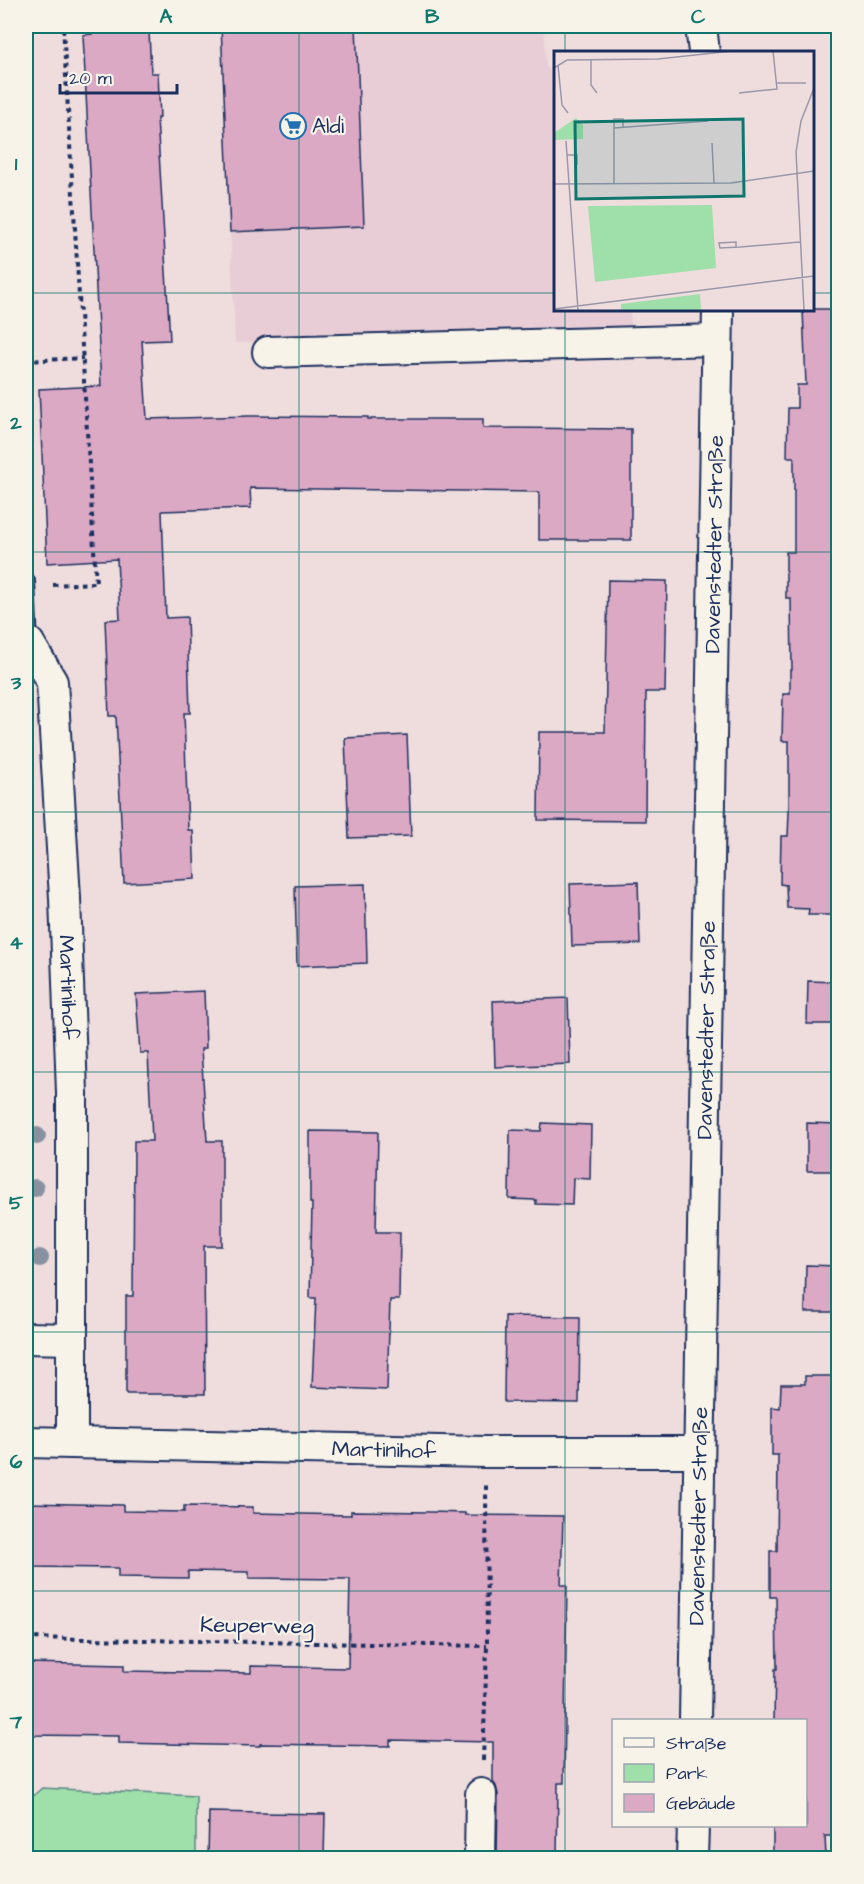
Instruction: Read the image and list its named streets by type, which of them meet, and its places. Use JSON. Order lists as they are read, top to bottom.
{
  "streets": {
    "street": ["Davenstedter Straße", "Martinihof"],
    "path": ["Keuperweg"]
  },
  "crossings": [
    ["Davenstedter Straße", "Martinihof"]
  ],
  "places": {
    "supermarket": ["Aldi"]
  },
  "legend": ["Straße", "Park", "Gebäude"],
  "scale_bar": "20 m",
  "grid": {
    "columns": ["A", "B", "C"],
    "rows": [
      "1",
      "2",
      "3",
      "4",
      "5",
      "6",
      "7"
    ]
  }
}
